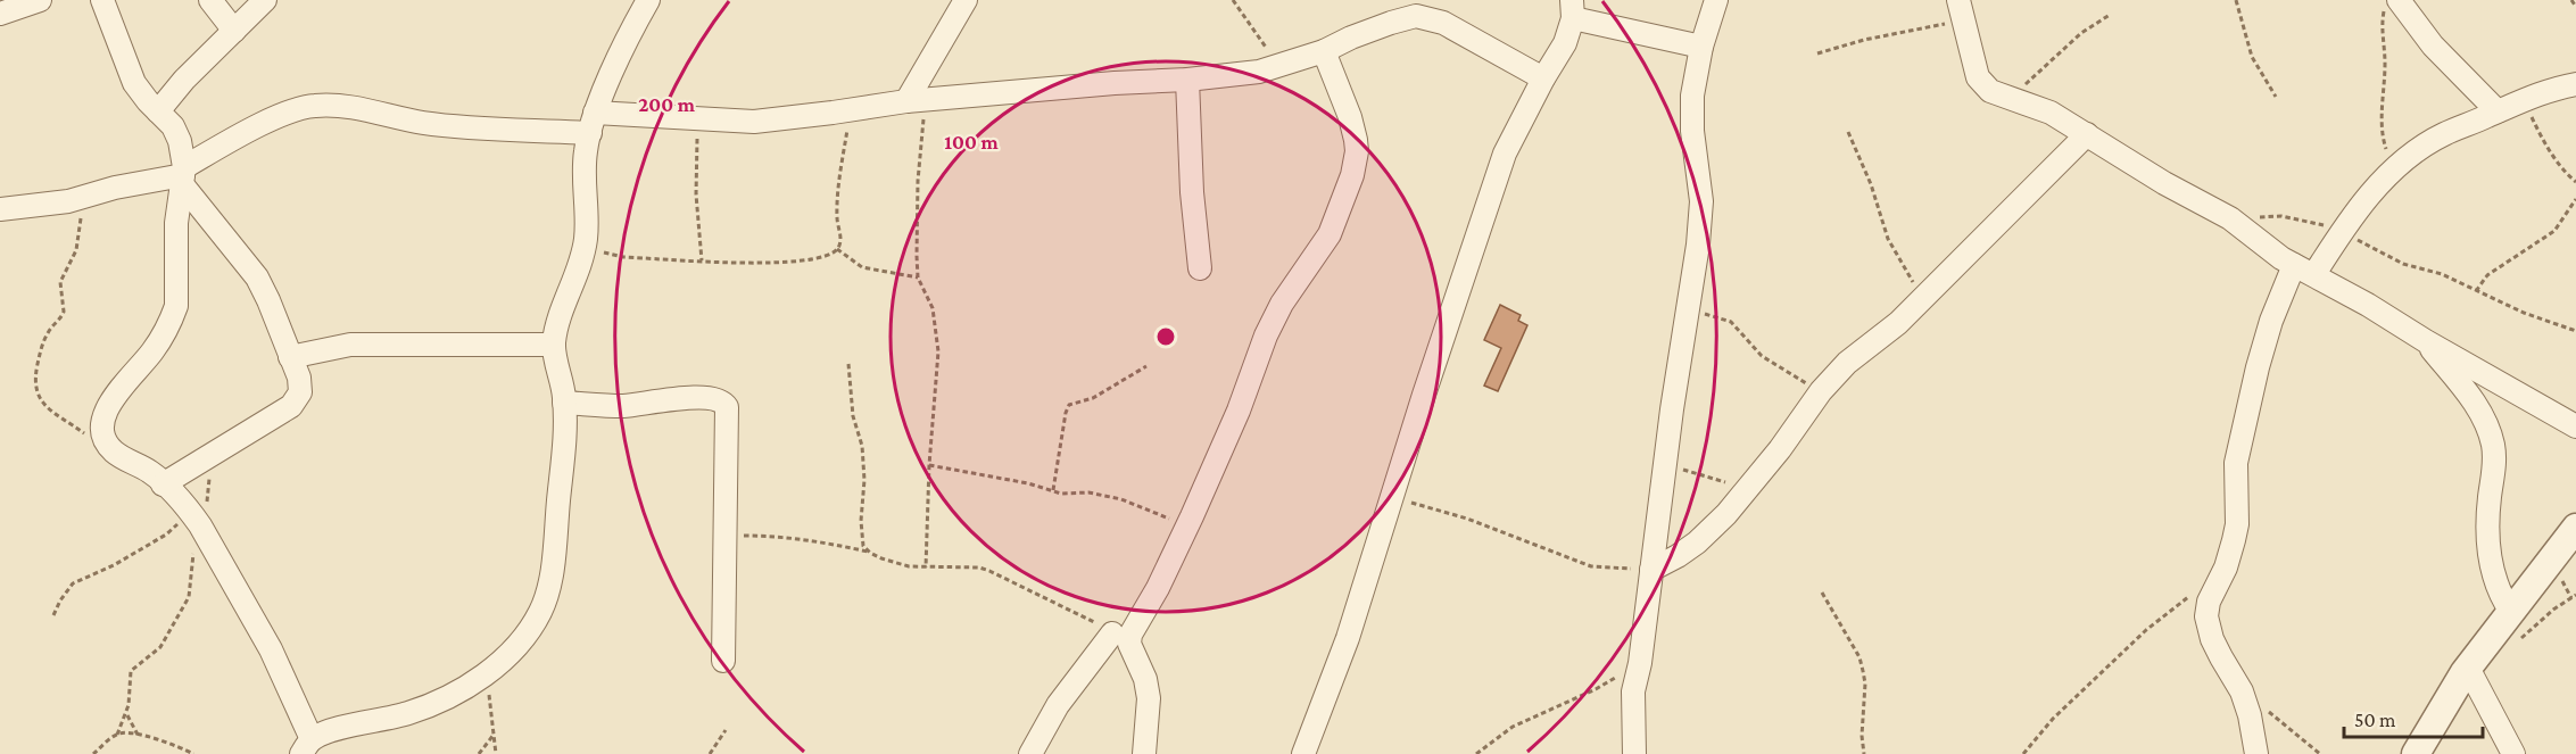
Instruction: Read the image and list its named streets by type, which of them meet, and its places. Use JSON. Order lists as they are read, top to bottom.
{
  "scale_bar": "50 m",
  "rings": ["200 m", "100 m"]
}
